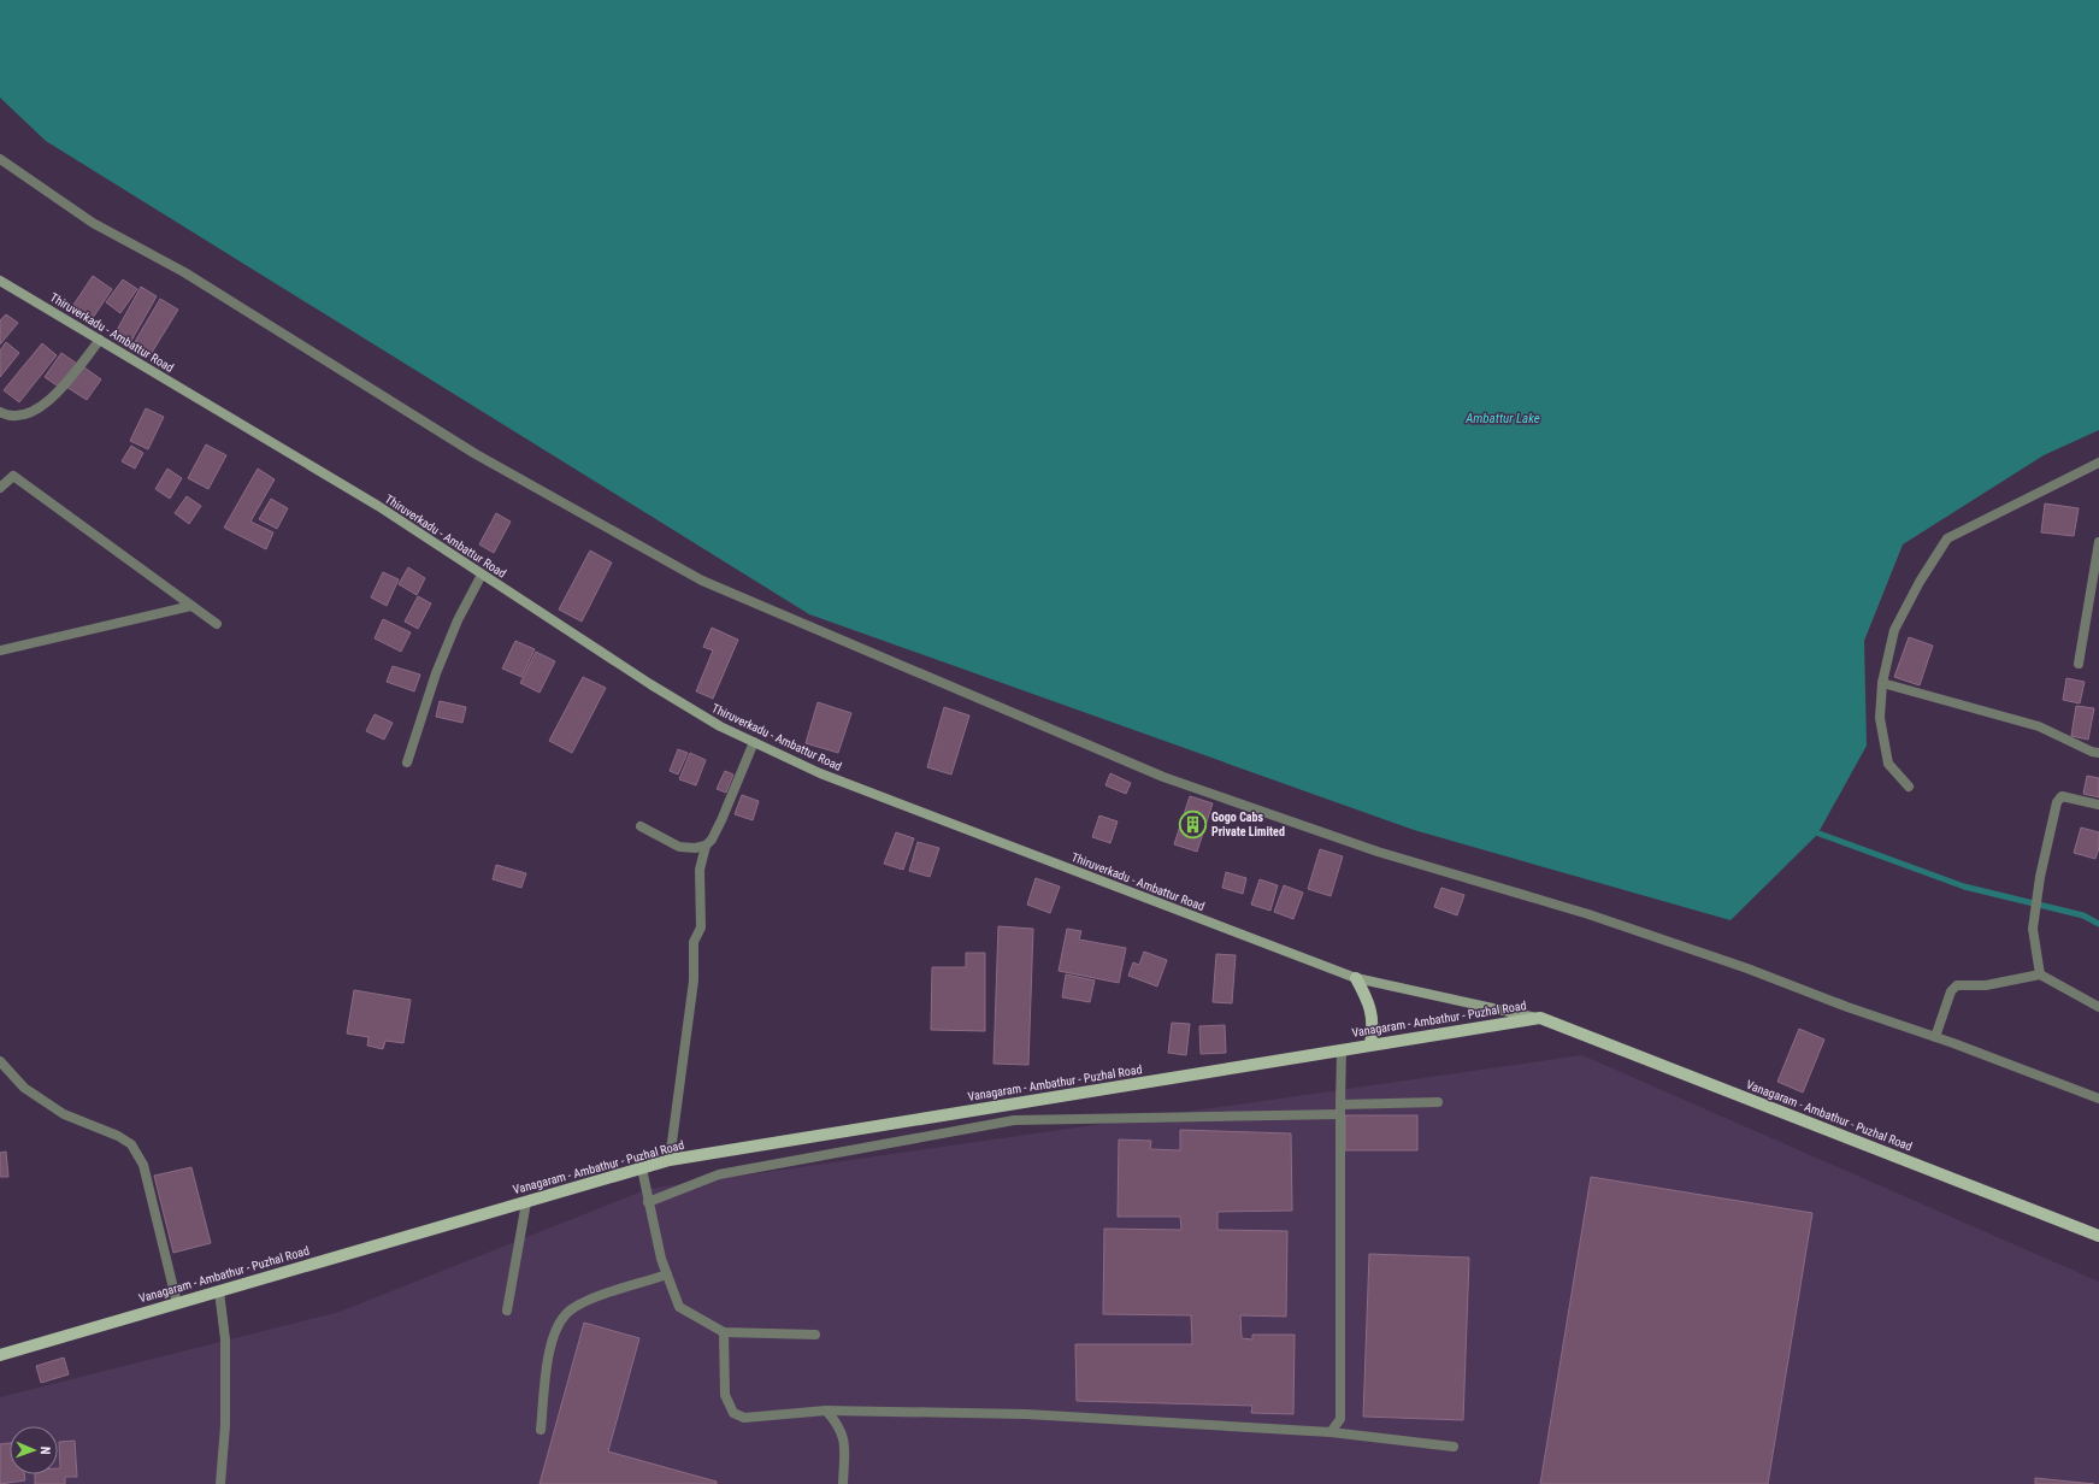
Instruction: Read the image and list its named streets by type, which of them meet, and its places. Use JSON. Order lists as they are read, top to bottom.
{
  "streets": {
    "main road": ["Thiruverkadu - Ambattur Road", "Vanagaram - Ambathur - Puzhal Road"]
  },
  "crossings": [
    ["Thiruverkadu - Ambattur Road", "Vanagaram - Ambathur - Puzhal Road"]
  ],
  "water": ["Ambattur Lake"],
  "places": {
    "building": ["Gogo Cabs Private Limited"]
  },
  "north": "right"
}
